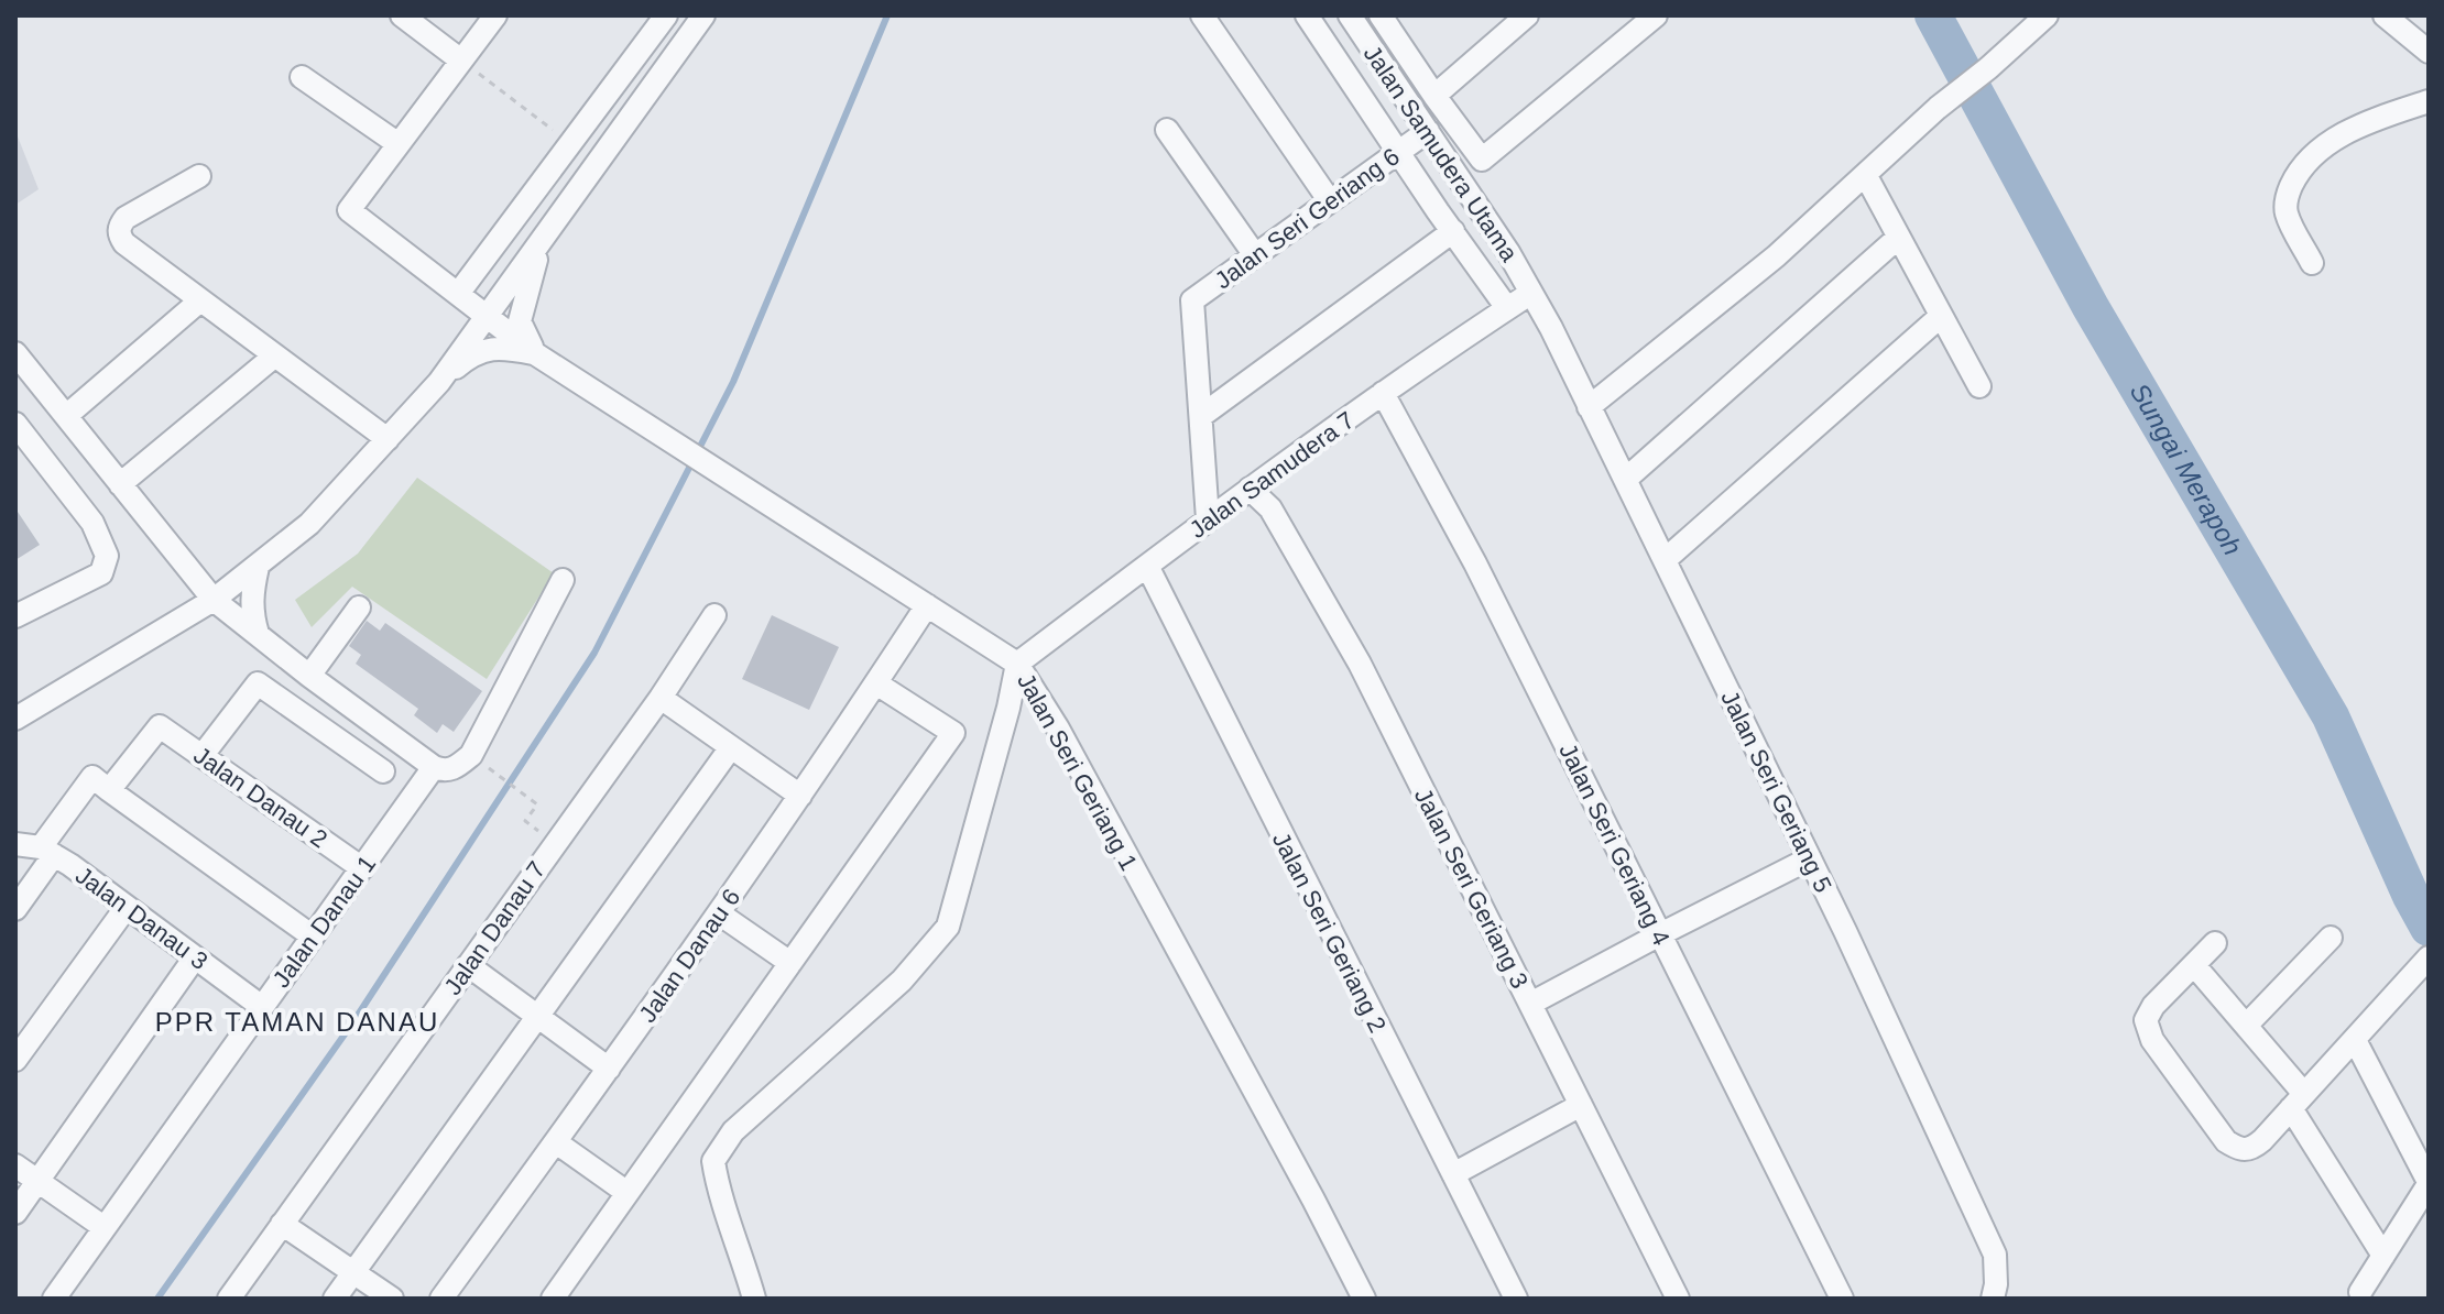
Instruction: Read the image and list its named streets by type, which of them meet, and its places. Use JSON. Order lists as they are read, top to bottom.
{
  "streets": {
    "street": [
      "Jalan Samudera Utama",
      "Jalan Seri Geriang 6",
      "Jalan Samudera 7",
      "Jalan Seri Geriang 1",
      "Jalan Seri Geriang 5",
      "Jalan Danau 2",
      "Jalan Seri Geriang 4",
      "Jalan Seri Geriang 3",
      "Jalan Danau 3",
      "Jalan Danau 1",
      "Jalan Danau 7",
      "Jalan Seri Geriang 2",
      "Jalan Danau 6"
    ]
  },
  "crossings": [
    ["Jalan Samudera Utama", "Jalan Seri Geriang 6"],
    ["Jalan Samudera Utama", "Jalan Samudera 7"],
    ["Jalan Samudera Utama", "Jalan Seri Geriang 5"],
    ["Jalan Seri Geriang 6", "Jalan Samudera 7"],
    ["Jalan Samudera 7", "Jalan Seri Geriang 1"],
    ["Jalan Samudera 7", "Jalan Seri Geriang 5"],
    ["Jalan Samudera 7", "Jalan Seri Geriang 4"],
    ["Jalan Samudera 7", "Jalan Seri Geriang 3"],
    ["Jalan Samudera 7", "Jalan Seri Geriang 2"],
    ["Jalan Seri Geriang 1", "Jalan Danau 6"],
    ["Jalan Danau 2", "Jalan Danau 1"],
    ["Jalan Danau 3", "Jalan Danau 1"]
  ],
  "districts": ["PPR TAMAN DANAU"],
  "water": ["Sungai Merapoh"]
}
